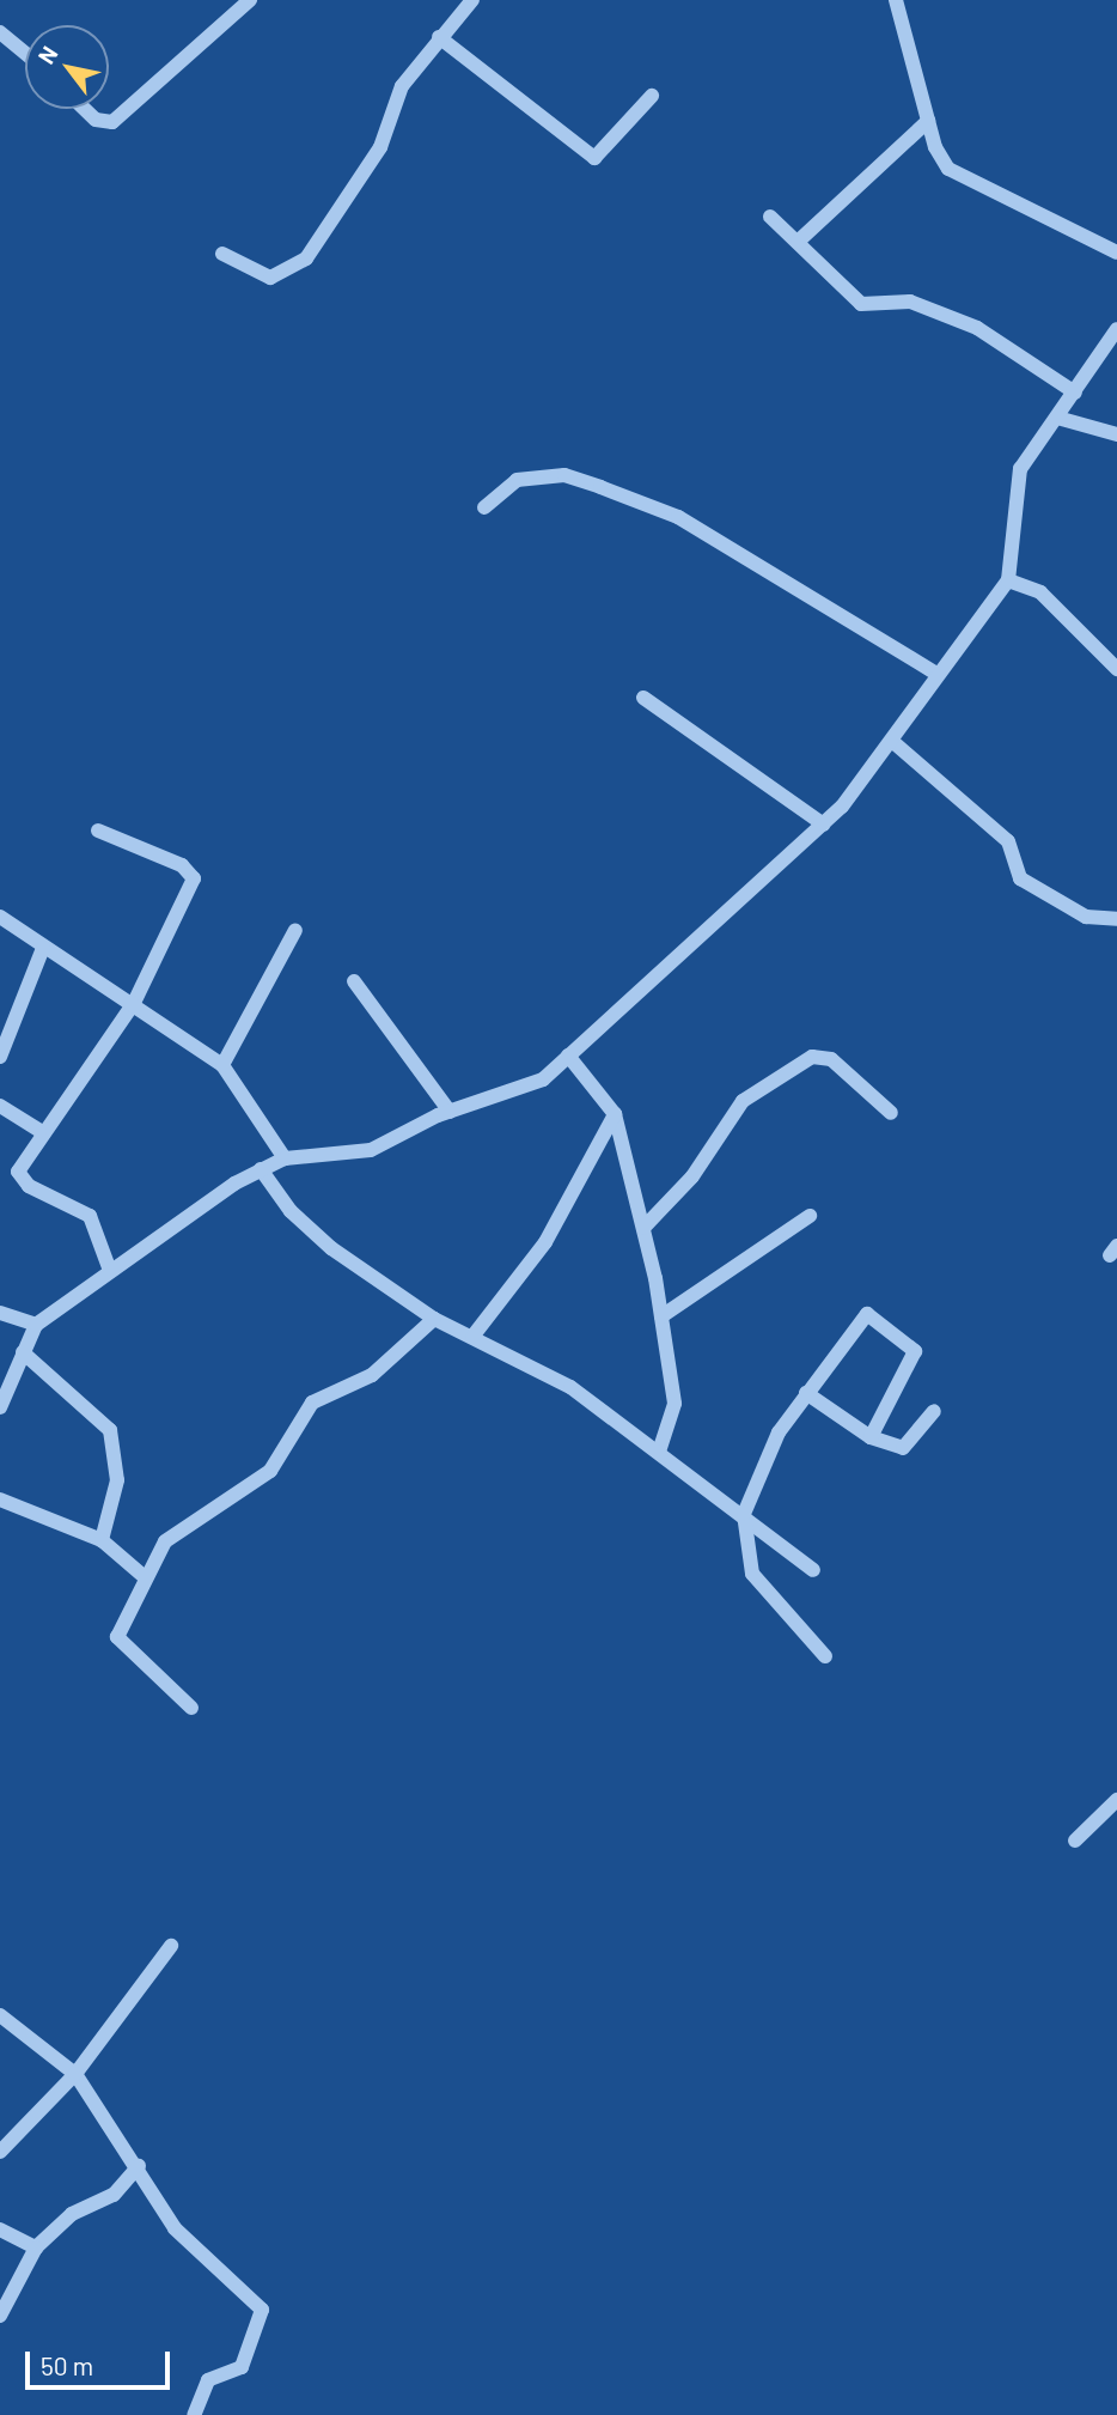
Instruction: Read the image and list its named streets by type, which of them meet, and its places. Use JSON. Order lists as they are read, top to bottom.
{
  "scale_bar": "50 m",
  "north": "top left"
}
